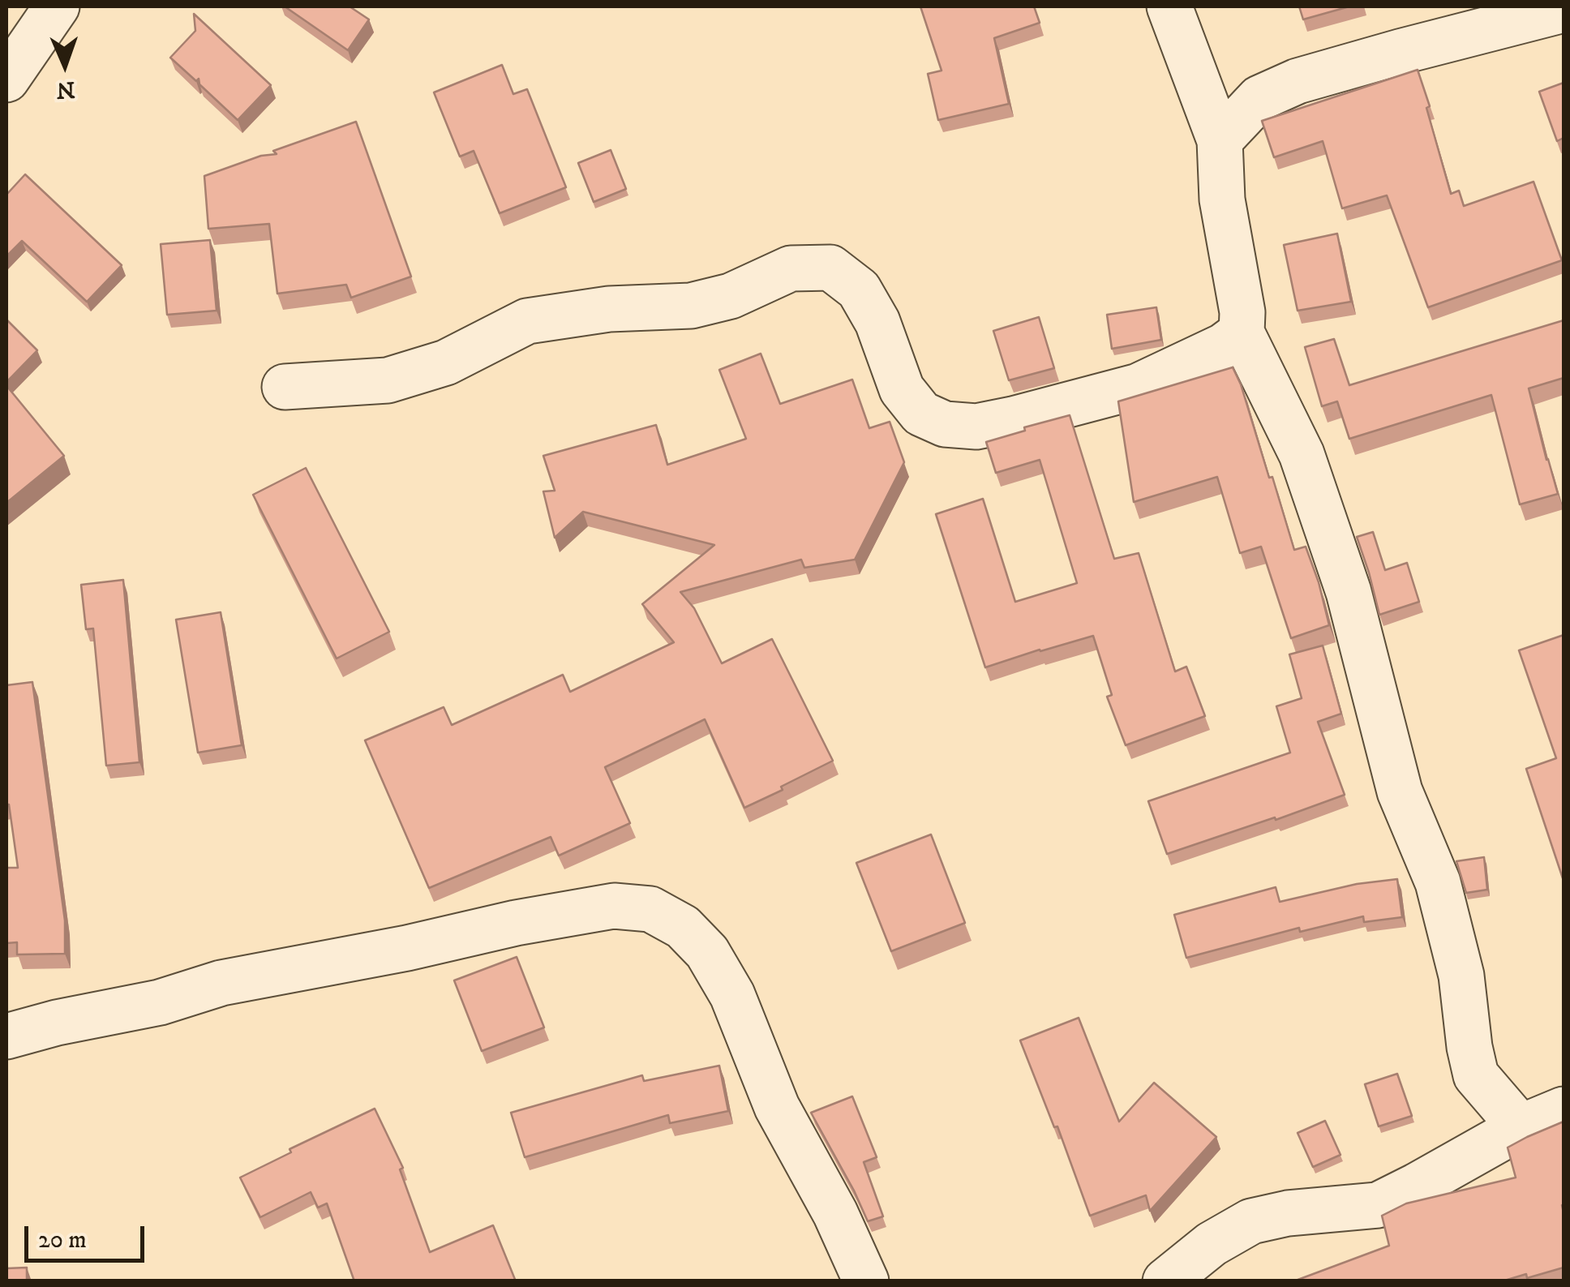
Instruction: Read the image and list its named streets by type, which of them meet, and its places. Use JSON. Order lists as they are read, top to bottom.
{
  "scale_bar": "20 m",
  "north": "bottom"
}
